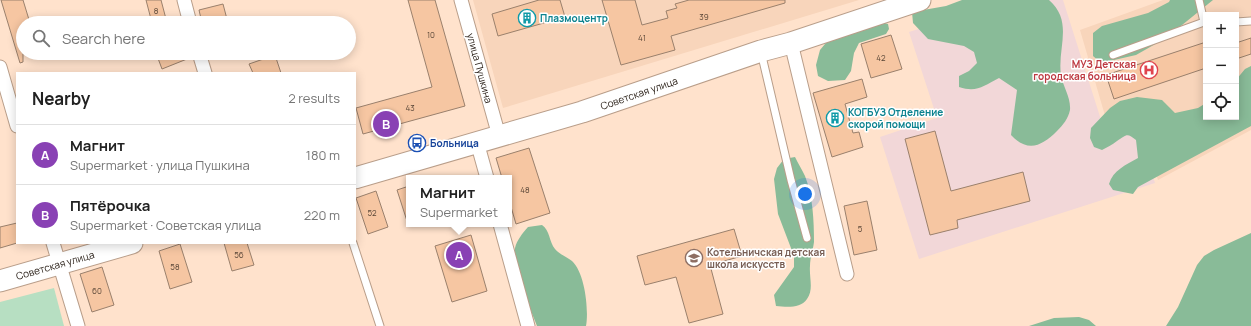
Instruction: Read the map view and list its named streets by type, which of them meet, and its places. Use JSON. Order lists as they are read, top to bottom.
{
  "streets": {
    "main road": ["Советская улица"],
    "street": ["улица Пушкина"]
  },
  "crossings": [
    ["улица Пушкина", "Советская улица"]
  ],
  "places": {
    "building": ["Плазмоцентр", "КОГБУЗ Отделение скорой помощи"],
    "hospital": ["МУЗ Детская городская больница"],
    "bus stop": ["Больница"],
    "school or university": ["Котельничская детская школа искусств"]
  },
  "house_numbers": [
    "8",
    "39",
    "10",
    "41",
    "42",
    "43",
    "48",
    "52",
    "5",
    "56",
    "58",
    "60"
  ],
  "page": {
    "map_buttons": ["+", "−"],
    "search": "Search here",
    "heading": ["Nearby", "2 results"],
    "pins": ["B", "A"],
    "list": [
      {
        "mark": "A",
        "name": "Магнит",
        "note": "Supermarket · улица Пушкина",
        "value": "180 m"
      },
      {
        "mark": "B",
        "name": "Пятёрочка",
        "note": "Supermarket · Советская улица",
        "value": "220 m"
      }
    ],
    "popup": ["Магнит", "Supermarket"]
  }
}
